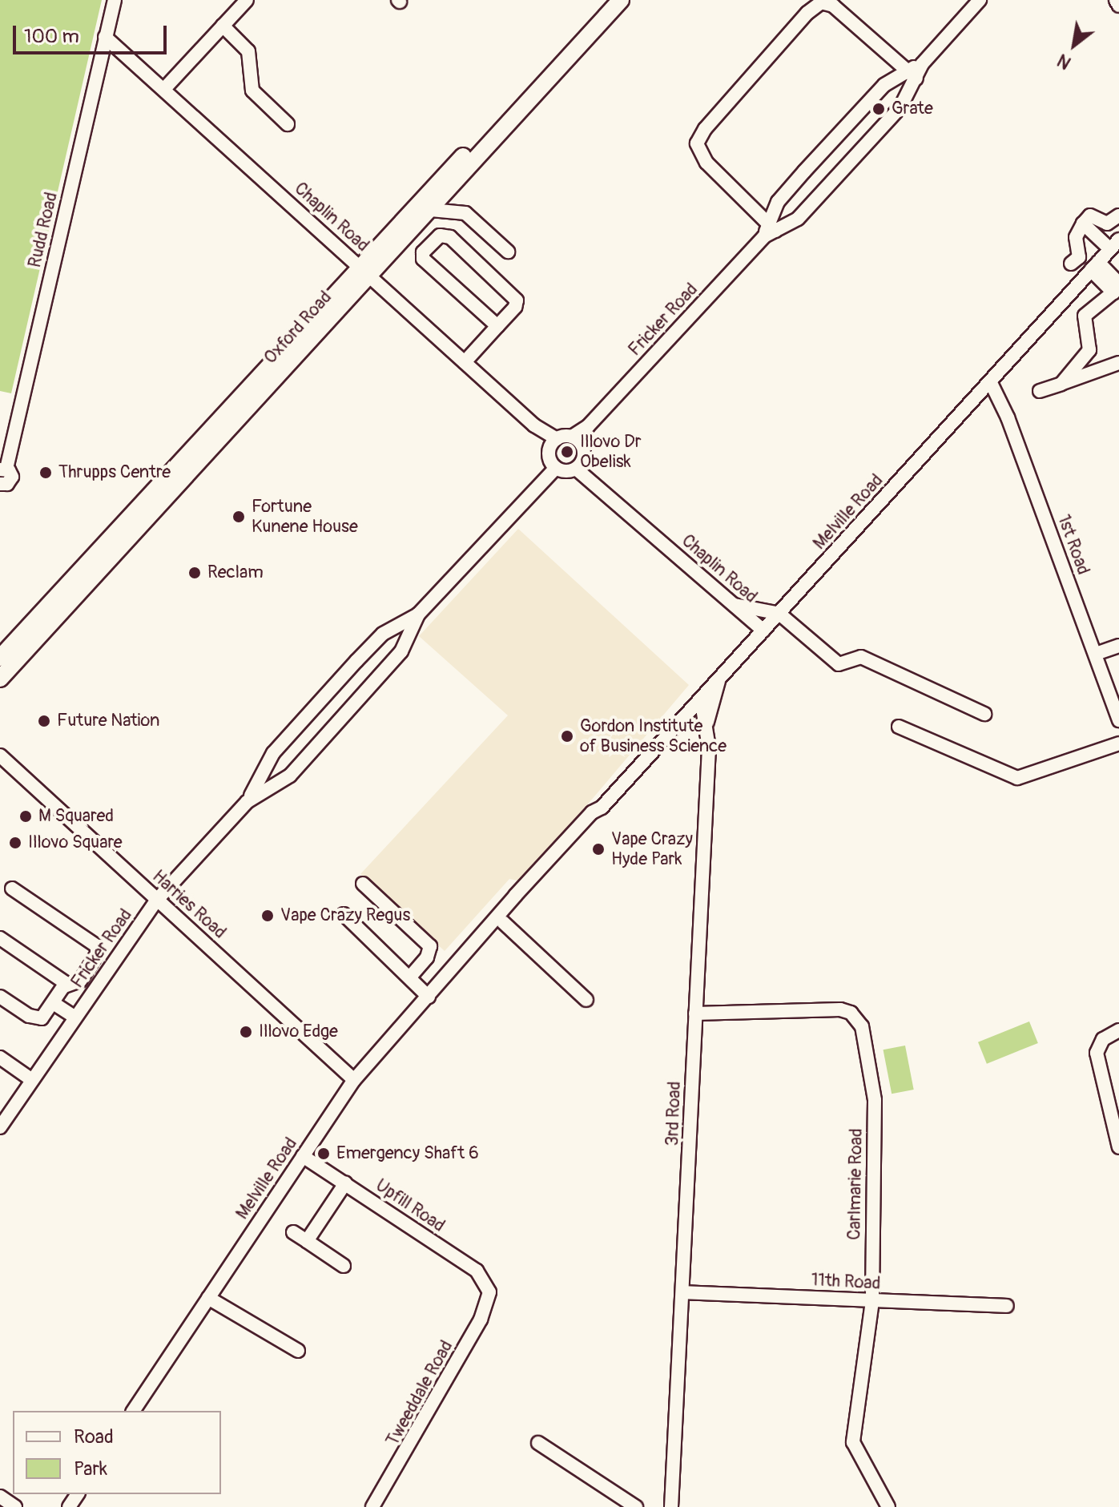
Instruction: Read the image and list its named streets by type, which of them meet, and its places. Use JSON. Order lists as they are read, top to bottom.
{
  "streets": {
    "main road": ["Oxford Road"],
    "street": [
      "Chaplin Road",
      "Rudd Road",
      "Fricker Road",
      "Melville Road",
      "1st Road",
      "Harries Road",
      "3rd Road",
      "Carlmarie Road",
      "Upfill Road",
      "11th Road",
      "Tweeddale Road"
    ]
  },
  "crossings": [
    ["Chaplin Road", "Rudd Road"],
    ["Chaplin Road", "Oxford Road"],
    ["Chaplin Road", "Melville Road"],
    ["Fricker Road", "Harries Road"],
    ["Melville Road", "1st Road"],
    ["Melville Road", "Harries Road"],
    ["Melville Road", "3rd Road"],
    ["Melville Road", "Upfill Road"],
    ["3rd Road", "Carlmarie Road"],
    ["3rd Road", "11th Road"],
    ["Carlmarie Road", "11th Road"],
    ["Upfill Road", "Tweeddale Road"]
  ],
  "places": [
    "Grate",
    "Illovo Dr Obelisk",
    "Thrupps Centre",
    "Fortune Kunene House",
    "Reclam",
    "Future Nation",
    "Gordon Institute of Business Science",
    "M Squared",
    "Illovo Square",
    "Vape Crazy Hyde Park",
    "Vape Crazy Regus",
    "Illovo Edge",
    "Emergency Shaft 6"
  ],
  "legend": ["Road", "Park"],
  "scale_bar": "100 m",
  "north": "bottom left"
}
